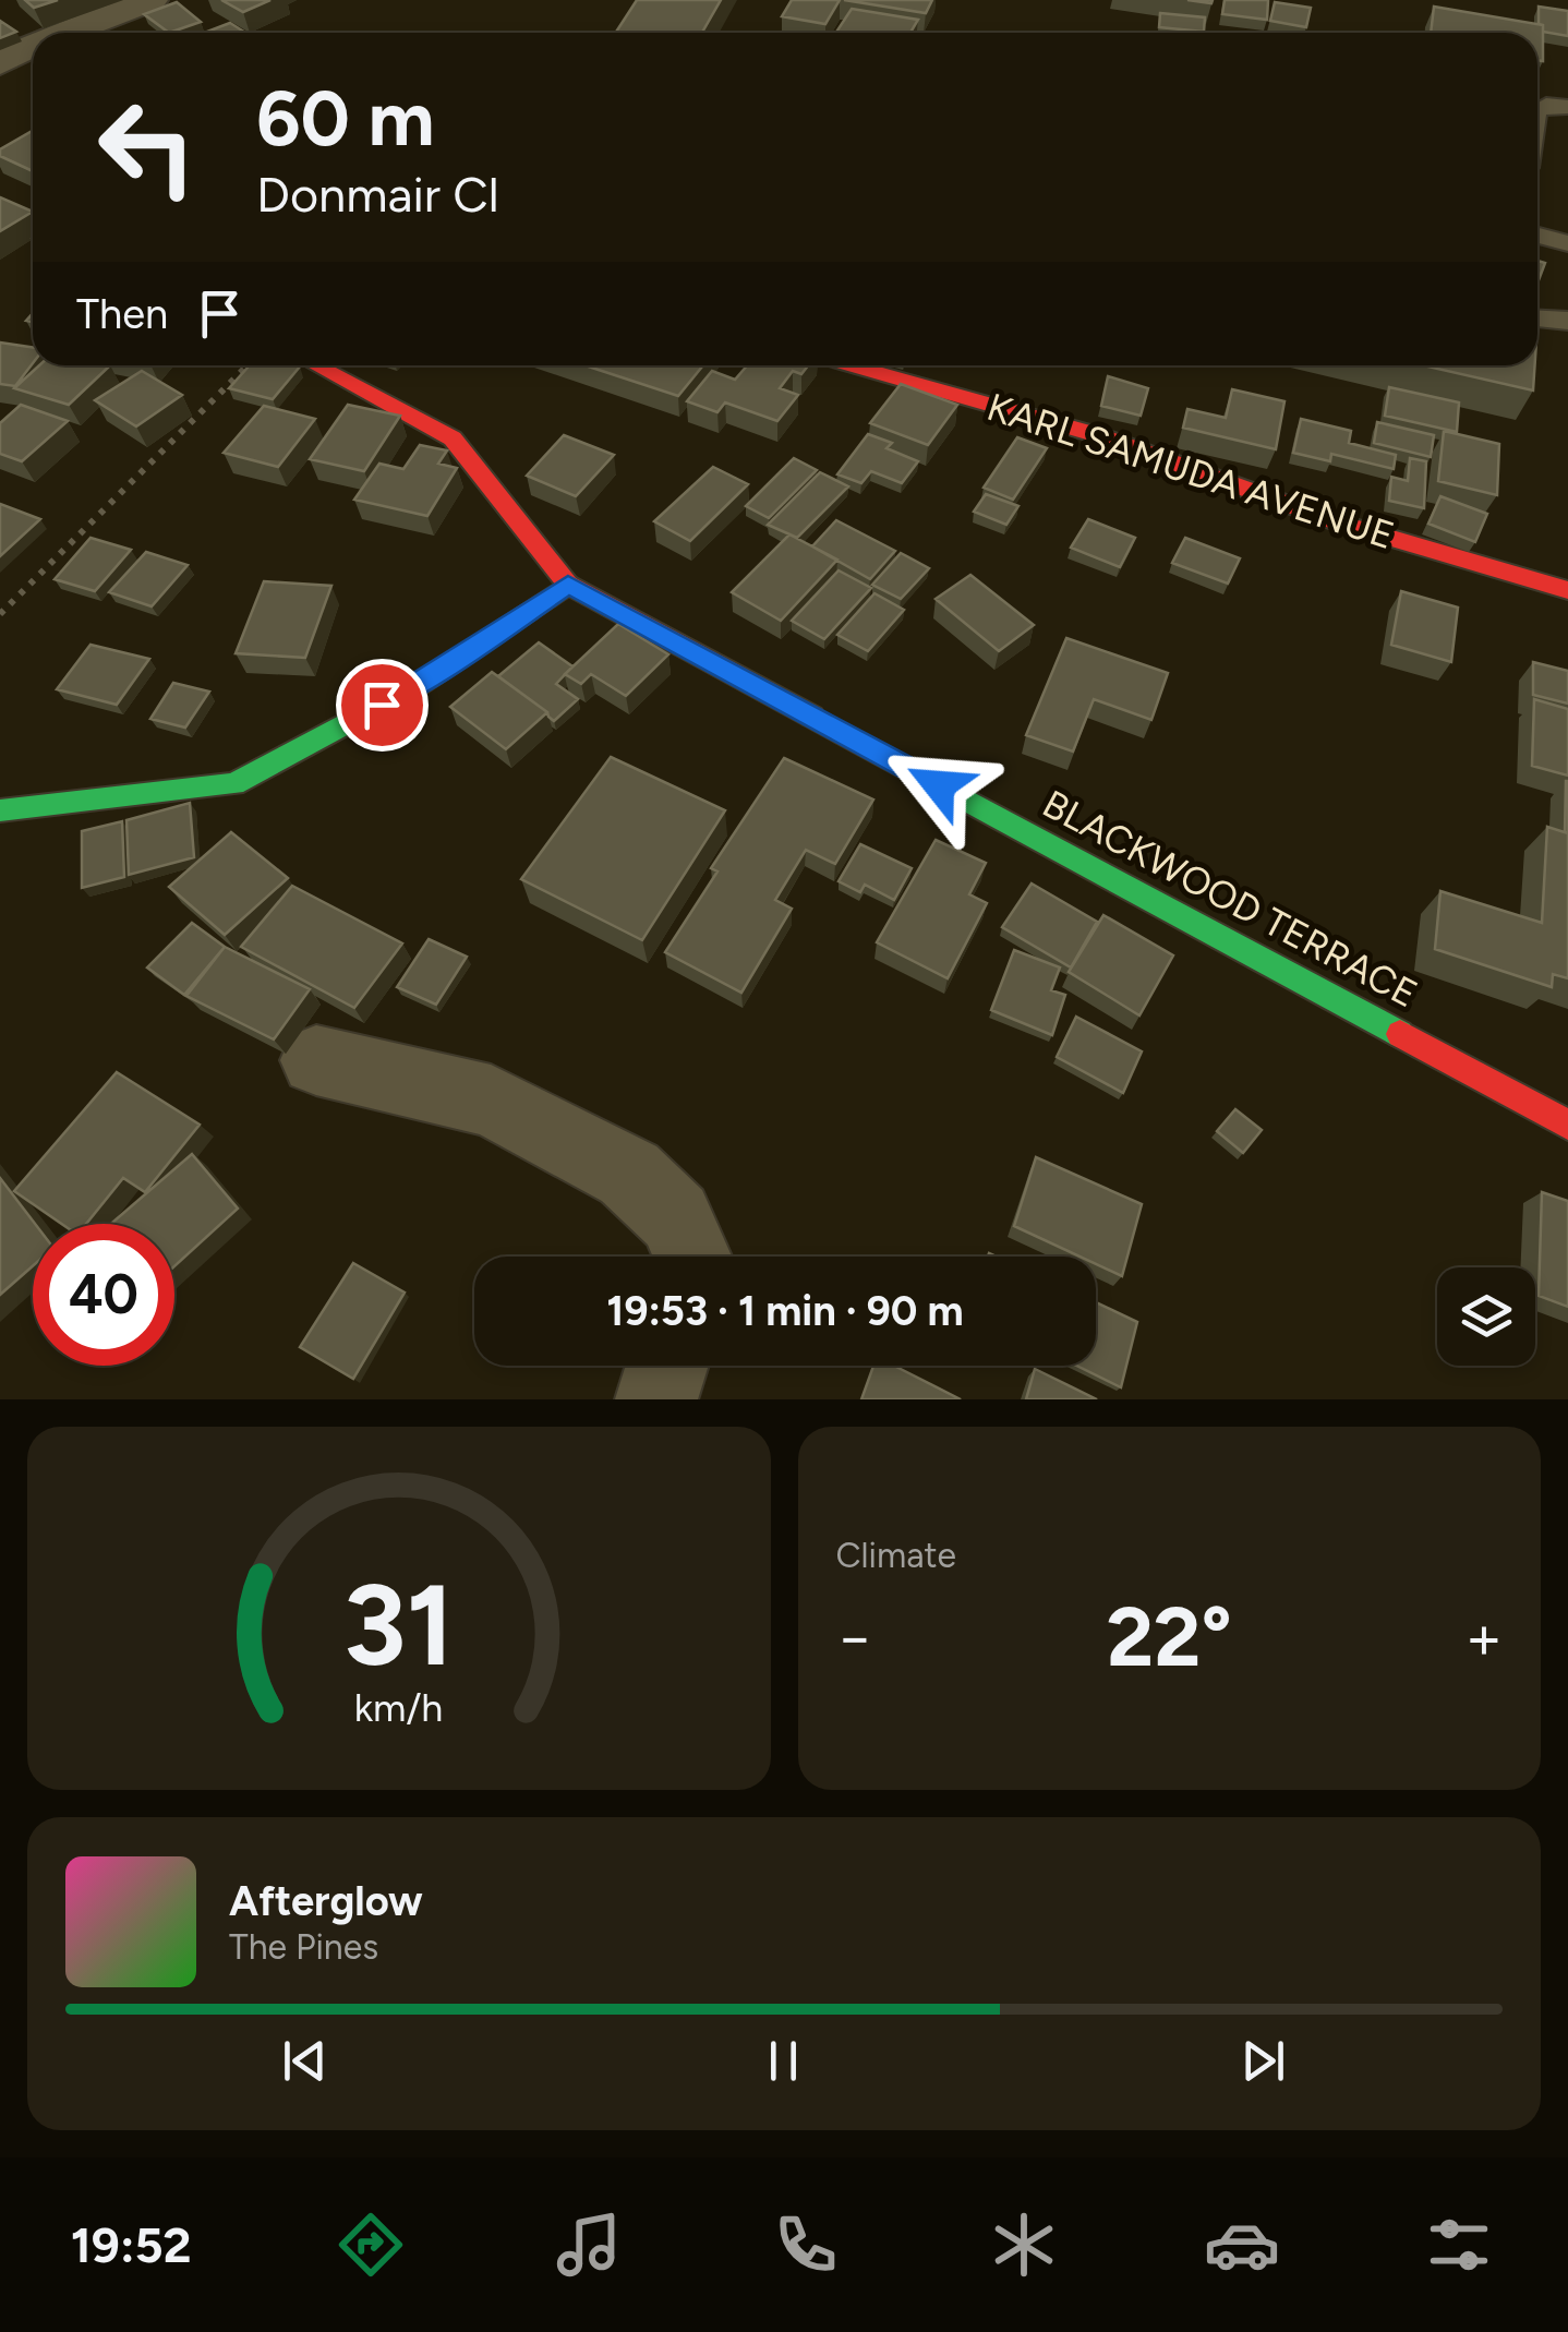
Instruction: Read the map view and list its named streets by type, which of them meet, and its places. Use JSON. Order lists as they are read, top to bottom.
{
  "streets": {
    "street": ["KARL SAMUDA AVENUE", "BLACKWOOD TERRACE"]
  },
  "page": {
    "turn": ["60 m", "Donmair Cl"],
    "then": "Then",
    "limit": "40",
    "trip": "19:53 · 1 min · 90 m",
    "tile": "Climate",
    "heat": ["−", "22°", "+"],
    "song": ["Afterglow", "The Pines"],
    "tabs": "19:52",
    "gauge": ["31", "km/h"]
  }
}
